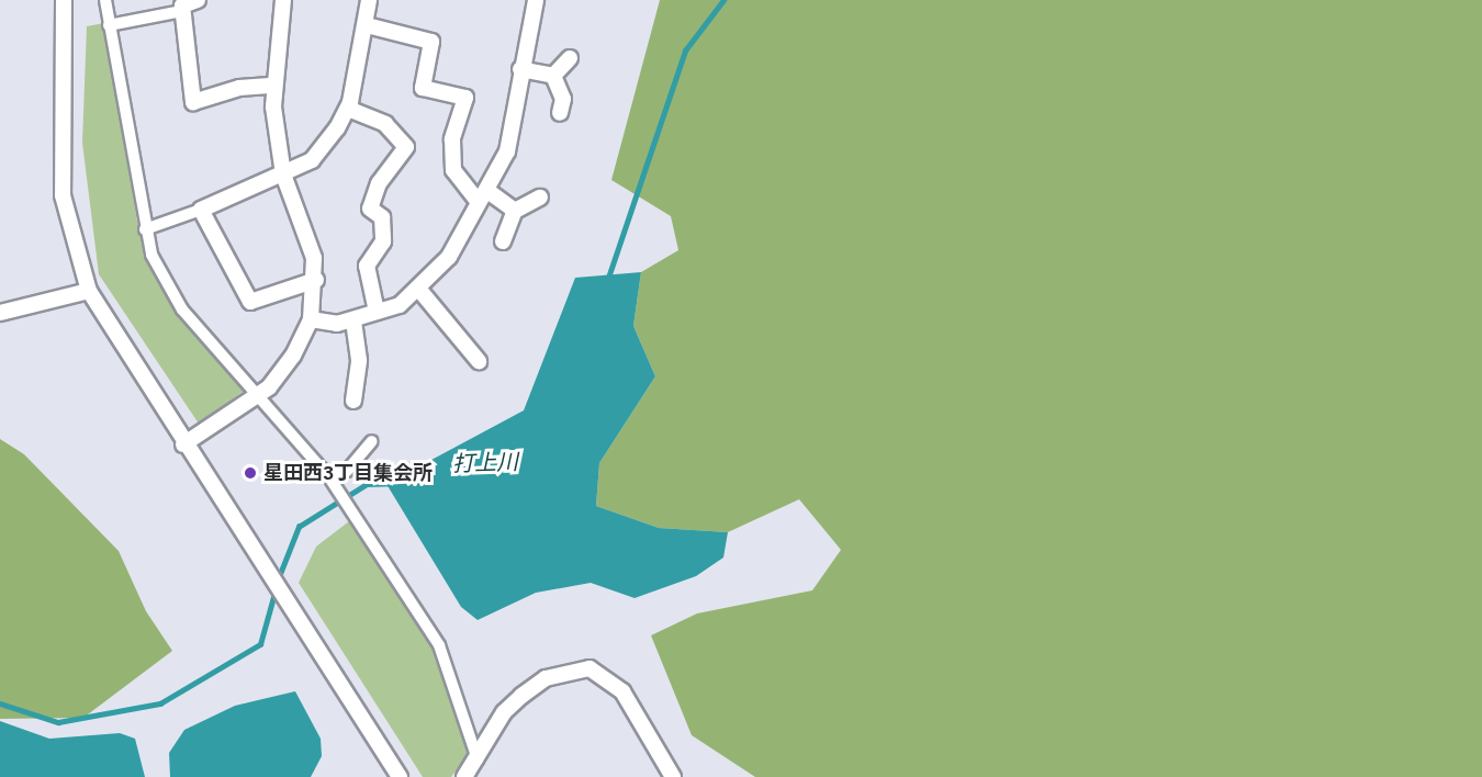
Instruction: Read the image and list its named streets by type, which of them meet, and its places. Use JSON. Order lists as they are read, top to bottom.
{
  "water": ["打上川"],
  "places": ["星田西3丁目集会所"]
}
